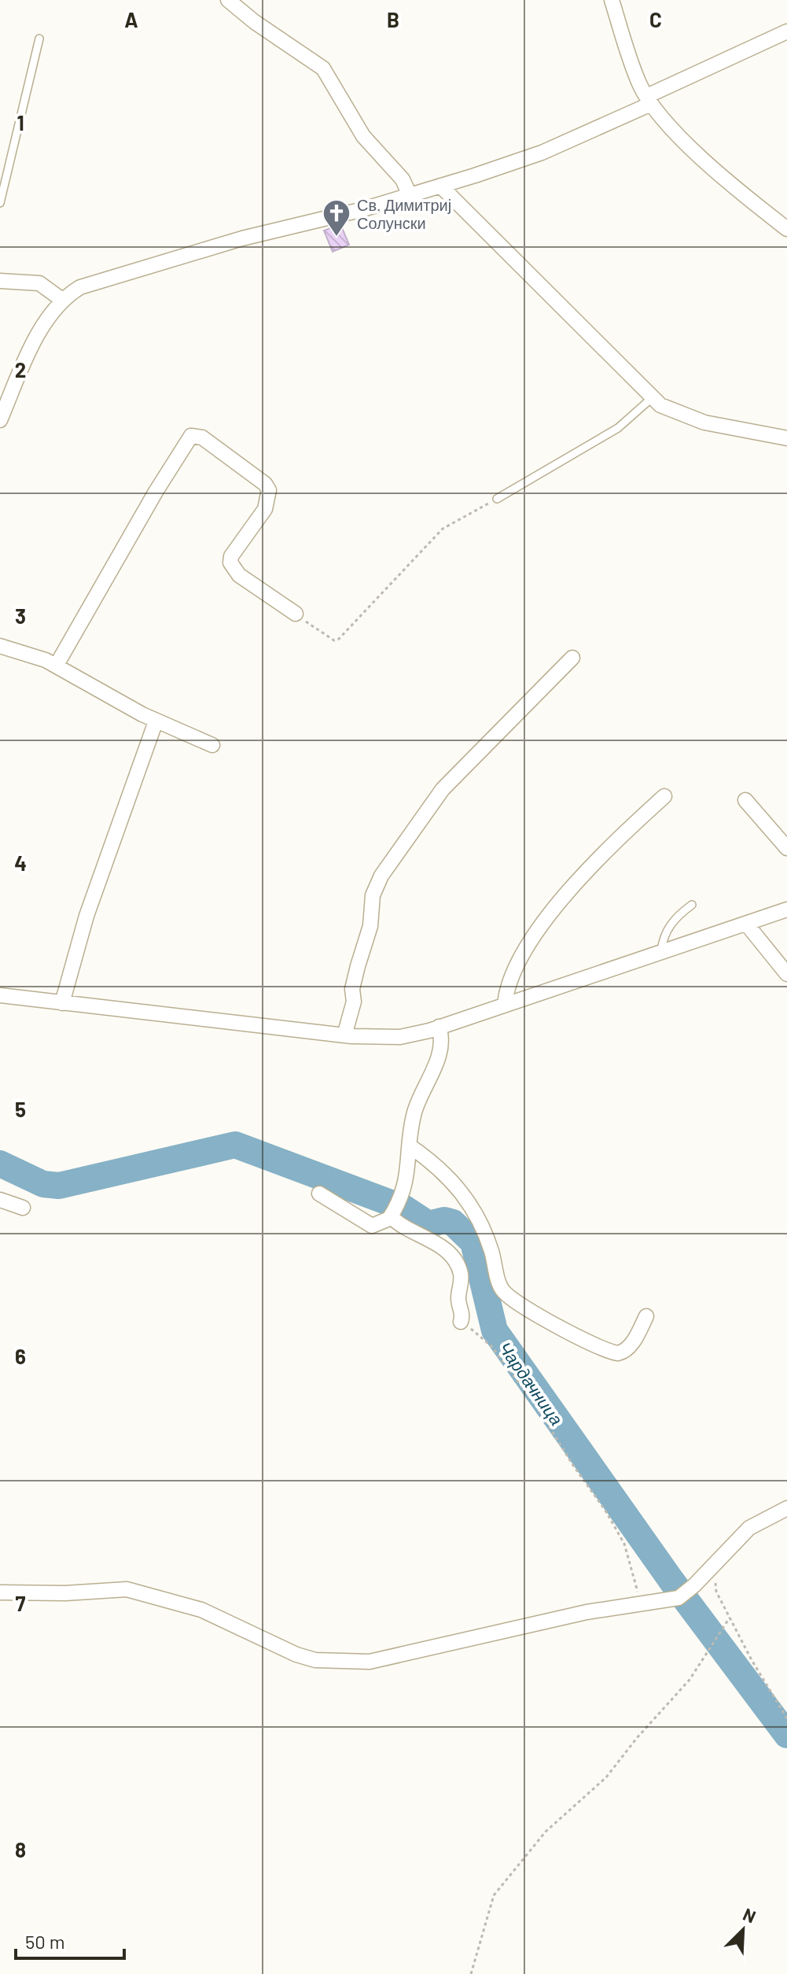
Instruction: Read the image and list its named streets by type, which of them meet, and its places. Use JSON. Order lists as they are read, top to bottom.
{
  "water": ["Чардачница"],
  "places": {
    "church": ["Св. Димитриј Солунски"]
  },
  "scale_bar": "50 m",
  "north": "top right",
  "grid": {
    "columns": ["A", "B", "C"],
    "rows": [
      "1",
      "2",
      "3",
      "4",
      "5",
      "6",
      "7",
      "8"
    ]
  }
}
